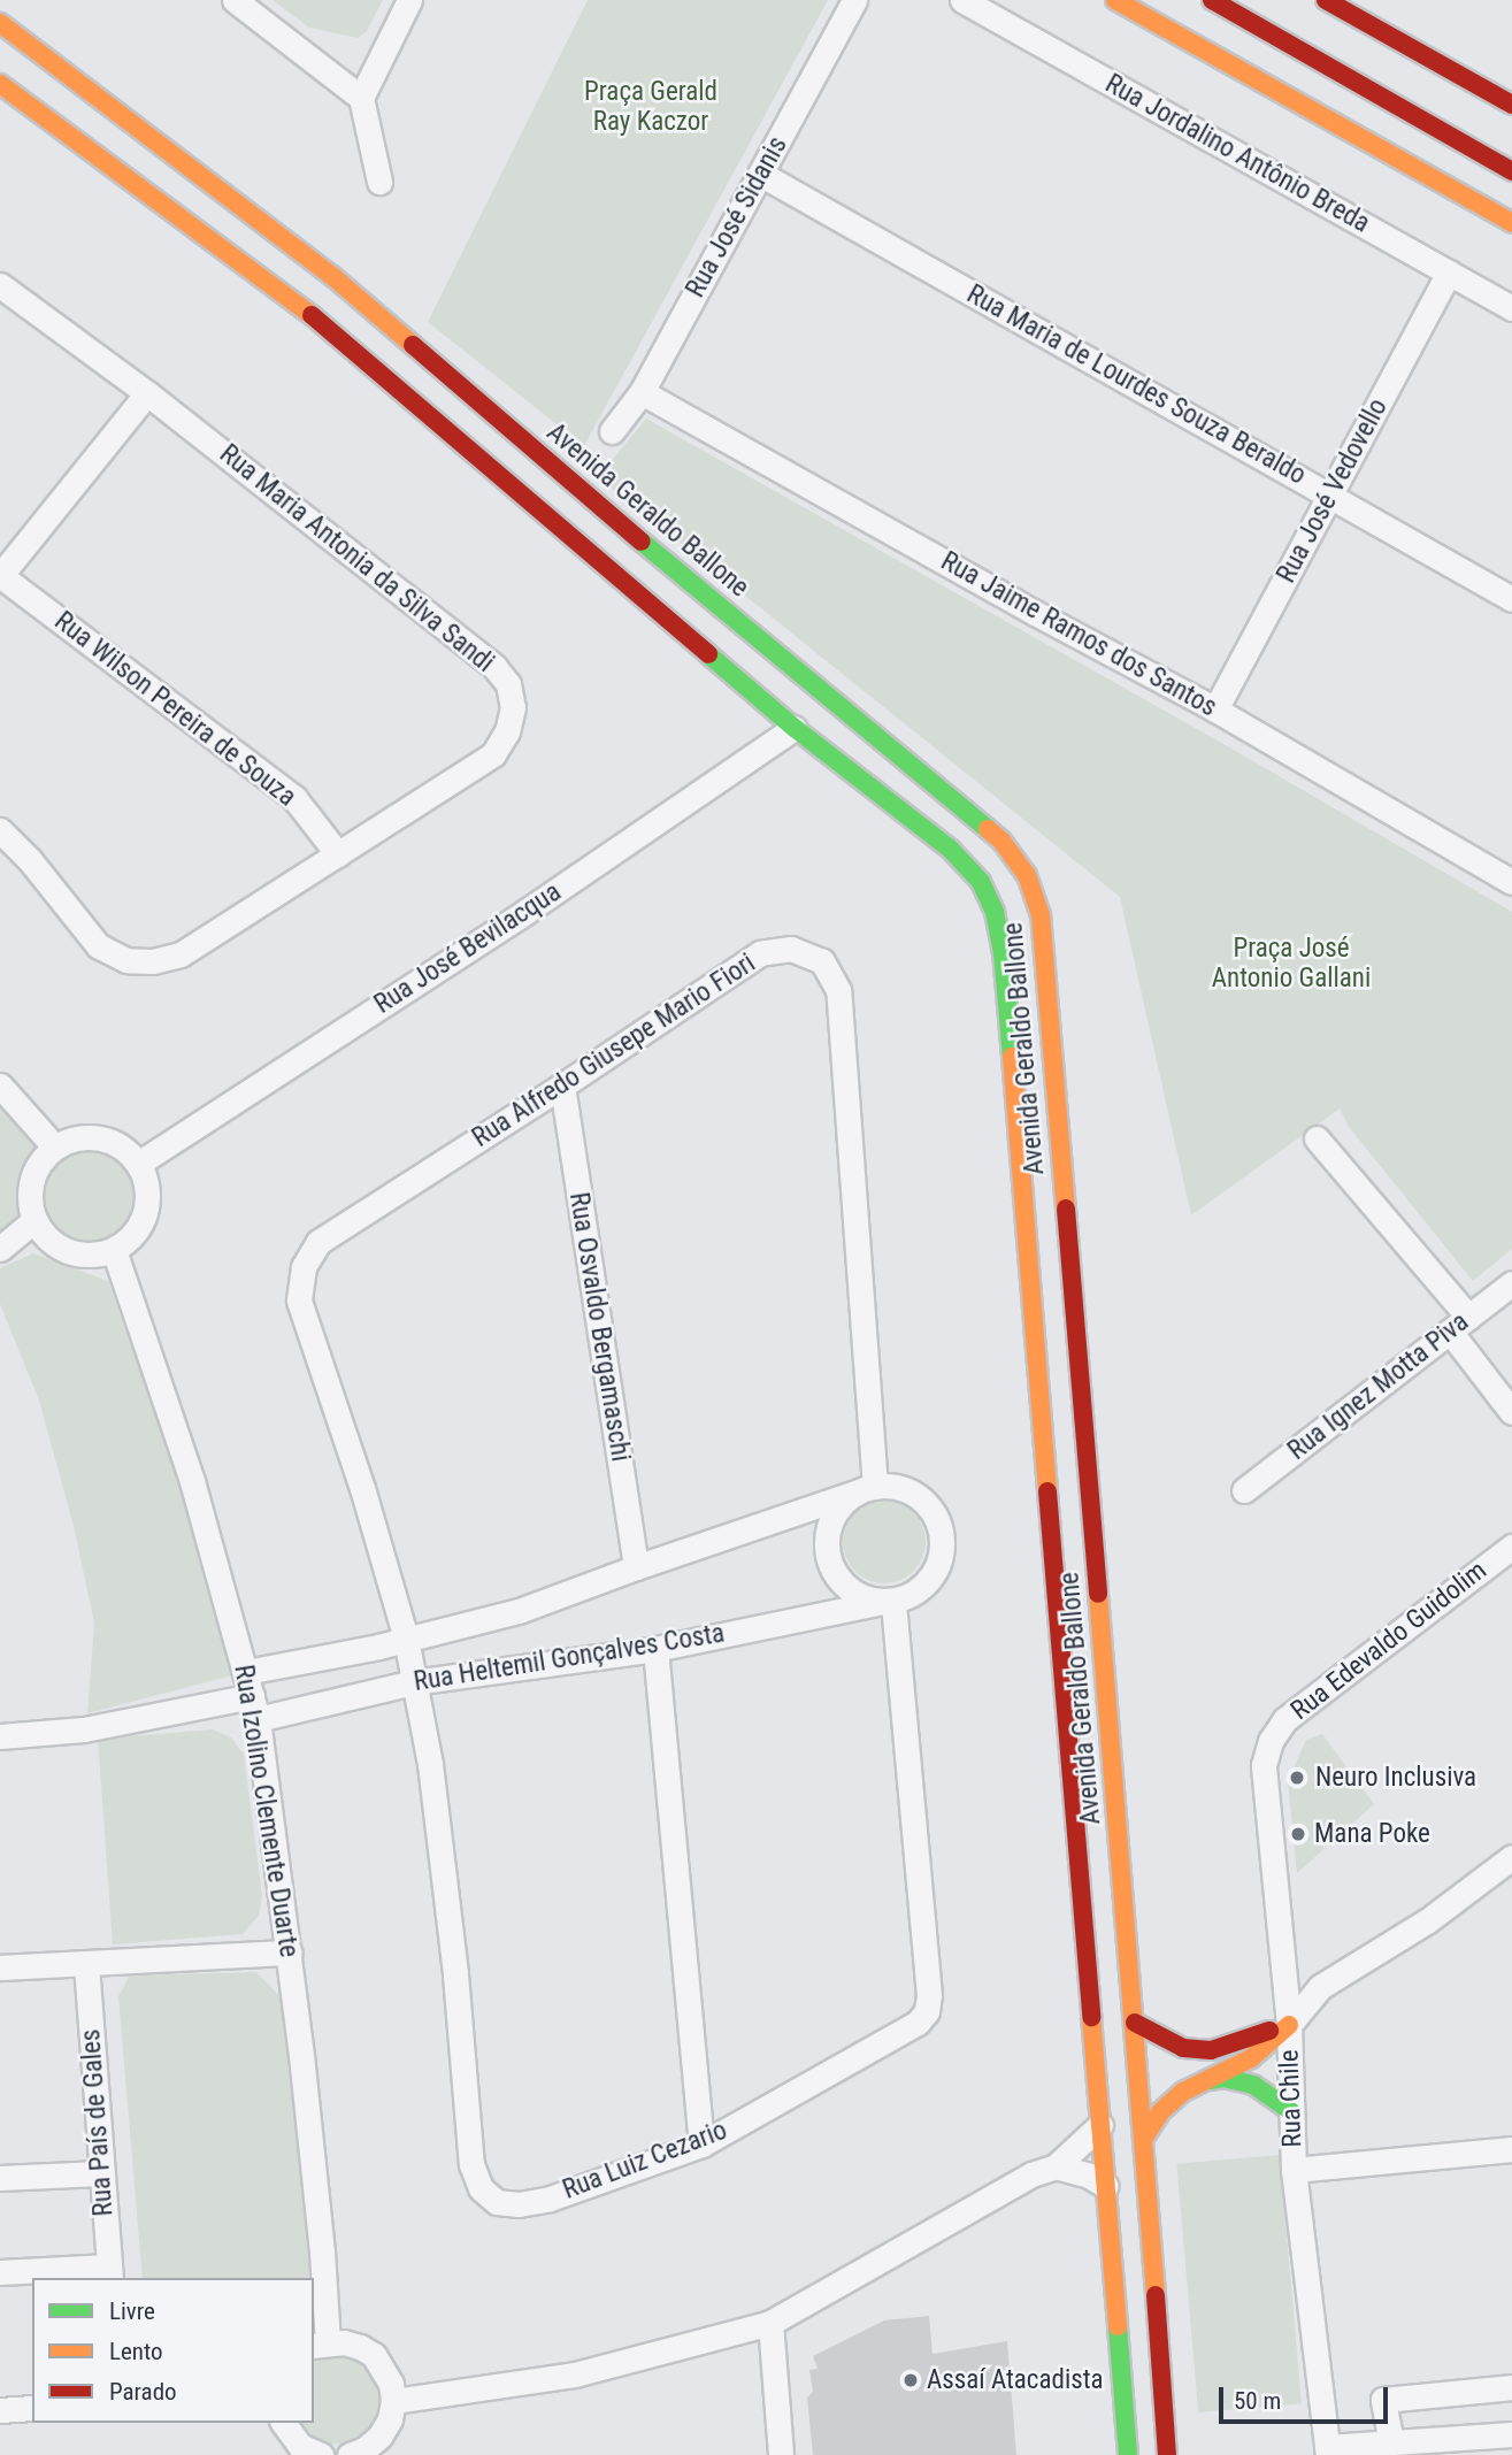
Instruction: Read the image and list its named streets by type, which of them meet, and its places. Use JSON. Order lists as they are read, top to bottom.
{
  "streets": {
    "street": [
      "Rua Jordalino Antônio Breda",
      "Rua José Sidanis",
      "Rua Maria de Lourdes Souza Beraldo",
      "Rua José Vedovello",
      "Avenida Geraldo Ballone",
      "Rua Maria Antonia da Silva Sandi",
      "Rua Jaime Ramos dos Santos",
      "Rua Wilson Pereira de Souza",
      "Rua José Bevilacqua",
      "Rua Alfredo Giusepe Mario Fiori",
      "Rua Osvaldo Bergamaschi",
      "Rua Ignez Motta Piva",
      "Rua Edevaldo Guidolim",
      "Rua Heltemil Gonçalves Costa",
      "Rua Izolino Clemente Duarte",
      "Rua Chile",
      "Rua País de Gales",
      "Rua Luiz Cezario"
    ]
  },
  "crossings": [
    ["Rua Jordalino Antônio Breda", "Rua José Vedovello"],
    ["Rua José Sidanis", "Rua Maria de Lourdes Souza Beraldo"],
    ["Rua José Sidanis", "Rua Jaime Ramos dos Santos"],
    ["Rua Maria de Lourdes Souza Beraldo", "Rua José Vedovello"],
    ["Rua José Vedovello", "Rua Jaime Ramos dos Santos"],
    ["Avenida Geraldo Ballone", "Rua José Bevilacqua"],
    ["Rua Maria Antonia da Silva Sandi", "Rua Wilson Pereira de Souza"],
    ["Rua José Bevilacqua", "Rua Izolino Clemente Duarte"],
    ["Rua Alfredo Giusepe Mario Fiori", "Rua Osvaldo Bergamaschi"],
    ["Rua Alfredo Giusepe Mario Fiori", "Rua Heltemil Gonçalves Costa"],
    ["Rua Alfredo Giusepe Mario Fiori", "Rua Luiz Cezario"],
    ["Rua Osvaldo Bergamaschi", "Rua Heltemil Gonçalves Costa"],
    ["Rua Edevaldo Guidolim", "Rua Chile"],
    ["Rua Heltemil Gonçalves Costa", "Rua Izolino Clemente Duarte"],
    ["Rua Heltemil Gonçalves Costa", "Rua Luiz Cezario"]
  ],
  "parks": ["Praça Gerald Ray Kaczor", "Praça José Antonio Gallani"],
  "places": ["Neuro Inclusiva", "Mana Poke", "Assaí Atacadista"],
  "legend": ["Livre", "Lento", "Parado"],
  "scale_bar": "50 m"
}
